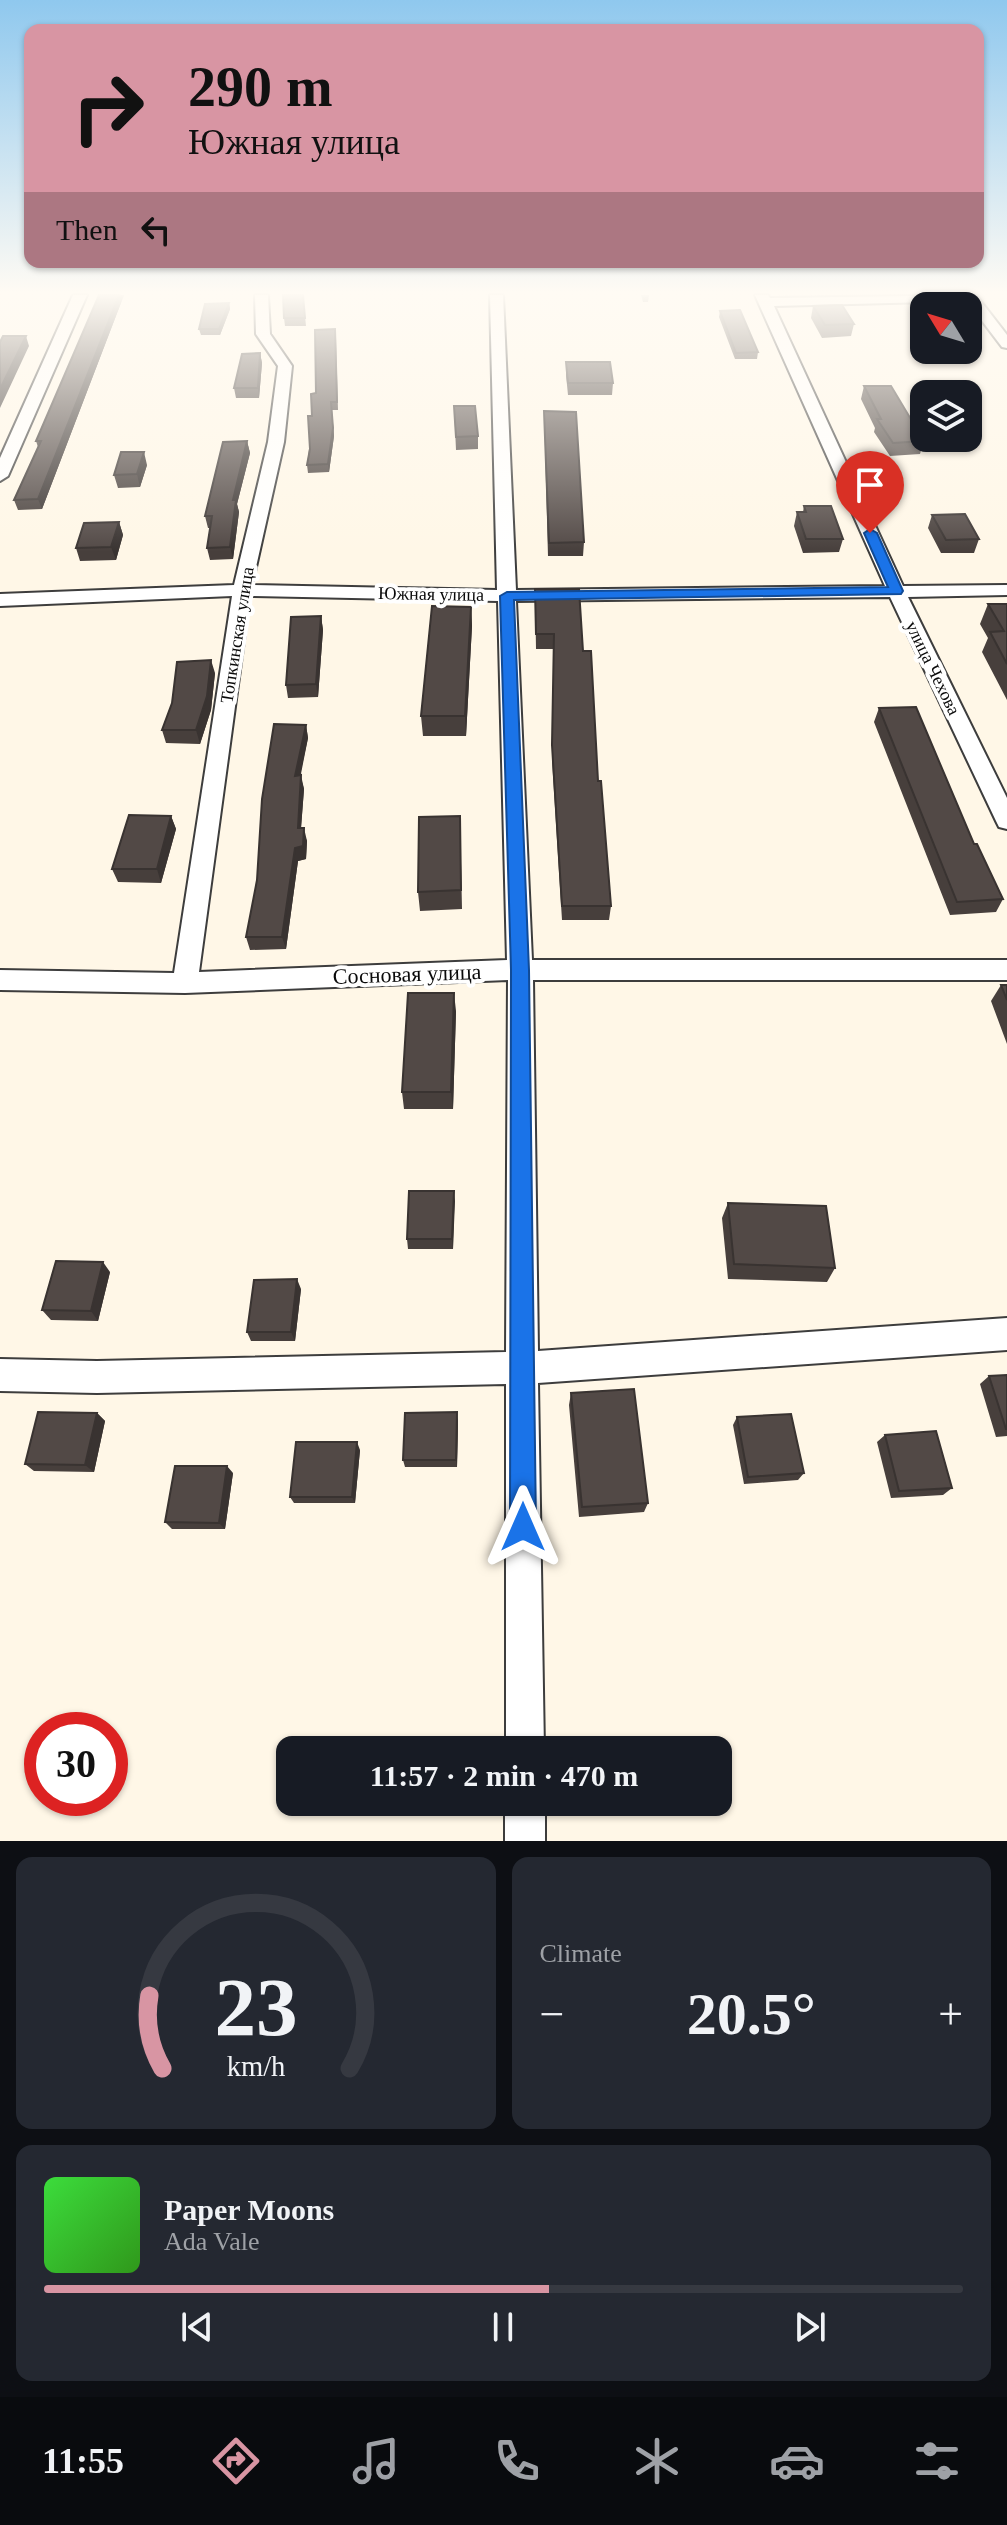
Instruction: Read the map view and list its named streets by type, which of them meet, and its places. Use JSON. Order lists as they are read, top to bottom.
{
  "streets": {
    "street": [
      "Южная улица",
      "Топкинская улица",
      "улица Чехова",
      "Сосновая улица"
    ]
  },
  "crossings": [
    ["Южная улица", "Топкинская улица"],
    ["Южная улица", "улица Чехова"],
    ["Топкинская улица", "Сосновая улица"]
  ],
  "north": "top left",
  "page": {
    "turn": ["290 m", "Южная улица"],
    "then": "Then",
    "limit": "30",
    "trip": "11:57 · 2 min · 470 m",
    "tile": "Climate",
    "heat": ["−", "20.5°", "+"],
    "song": ["Paper Moons", "Ada Vale"],
    "tabs": "11:55",
    "gauge": ["23", "km/h"]
  }
}
